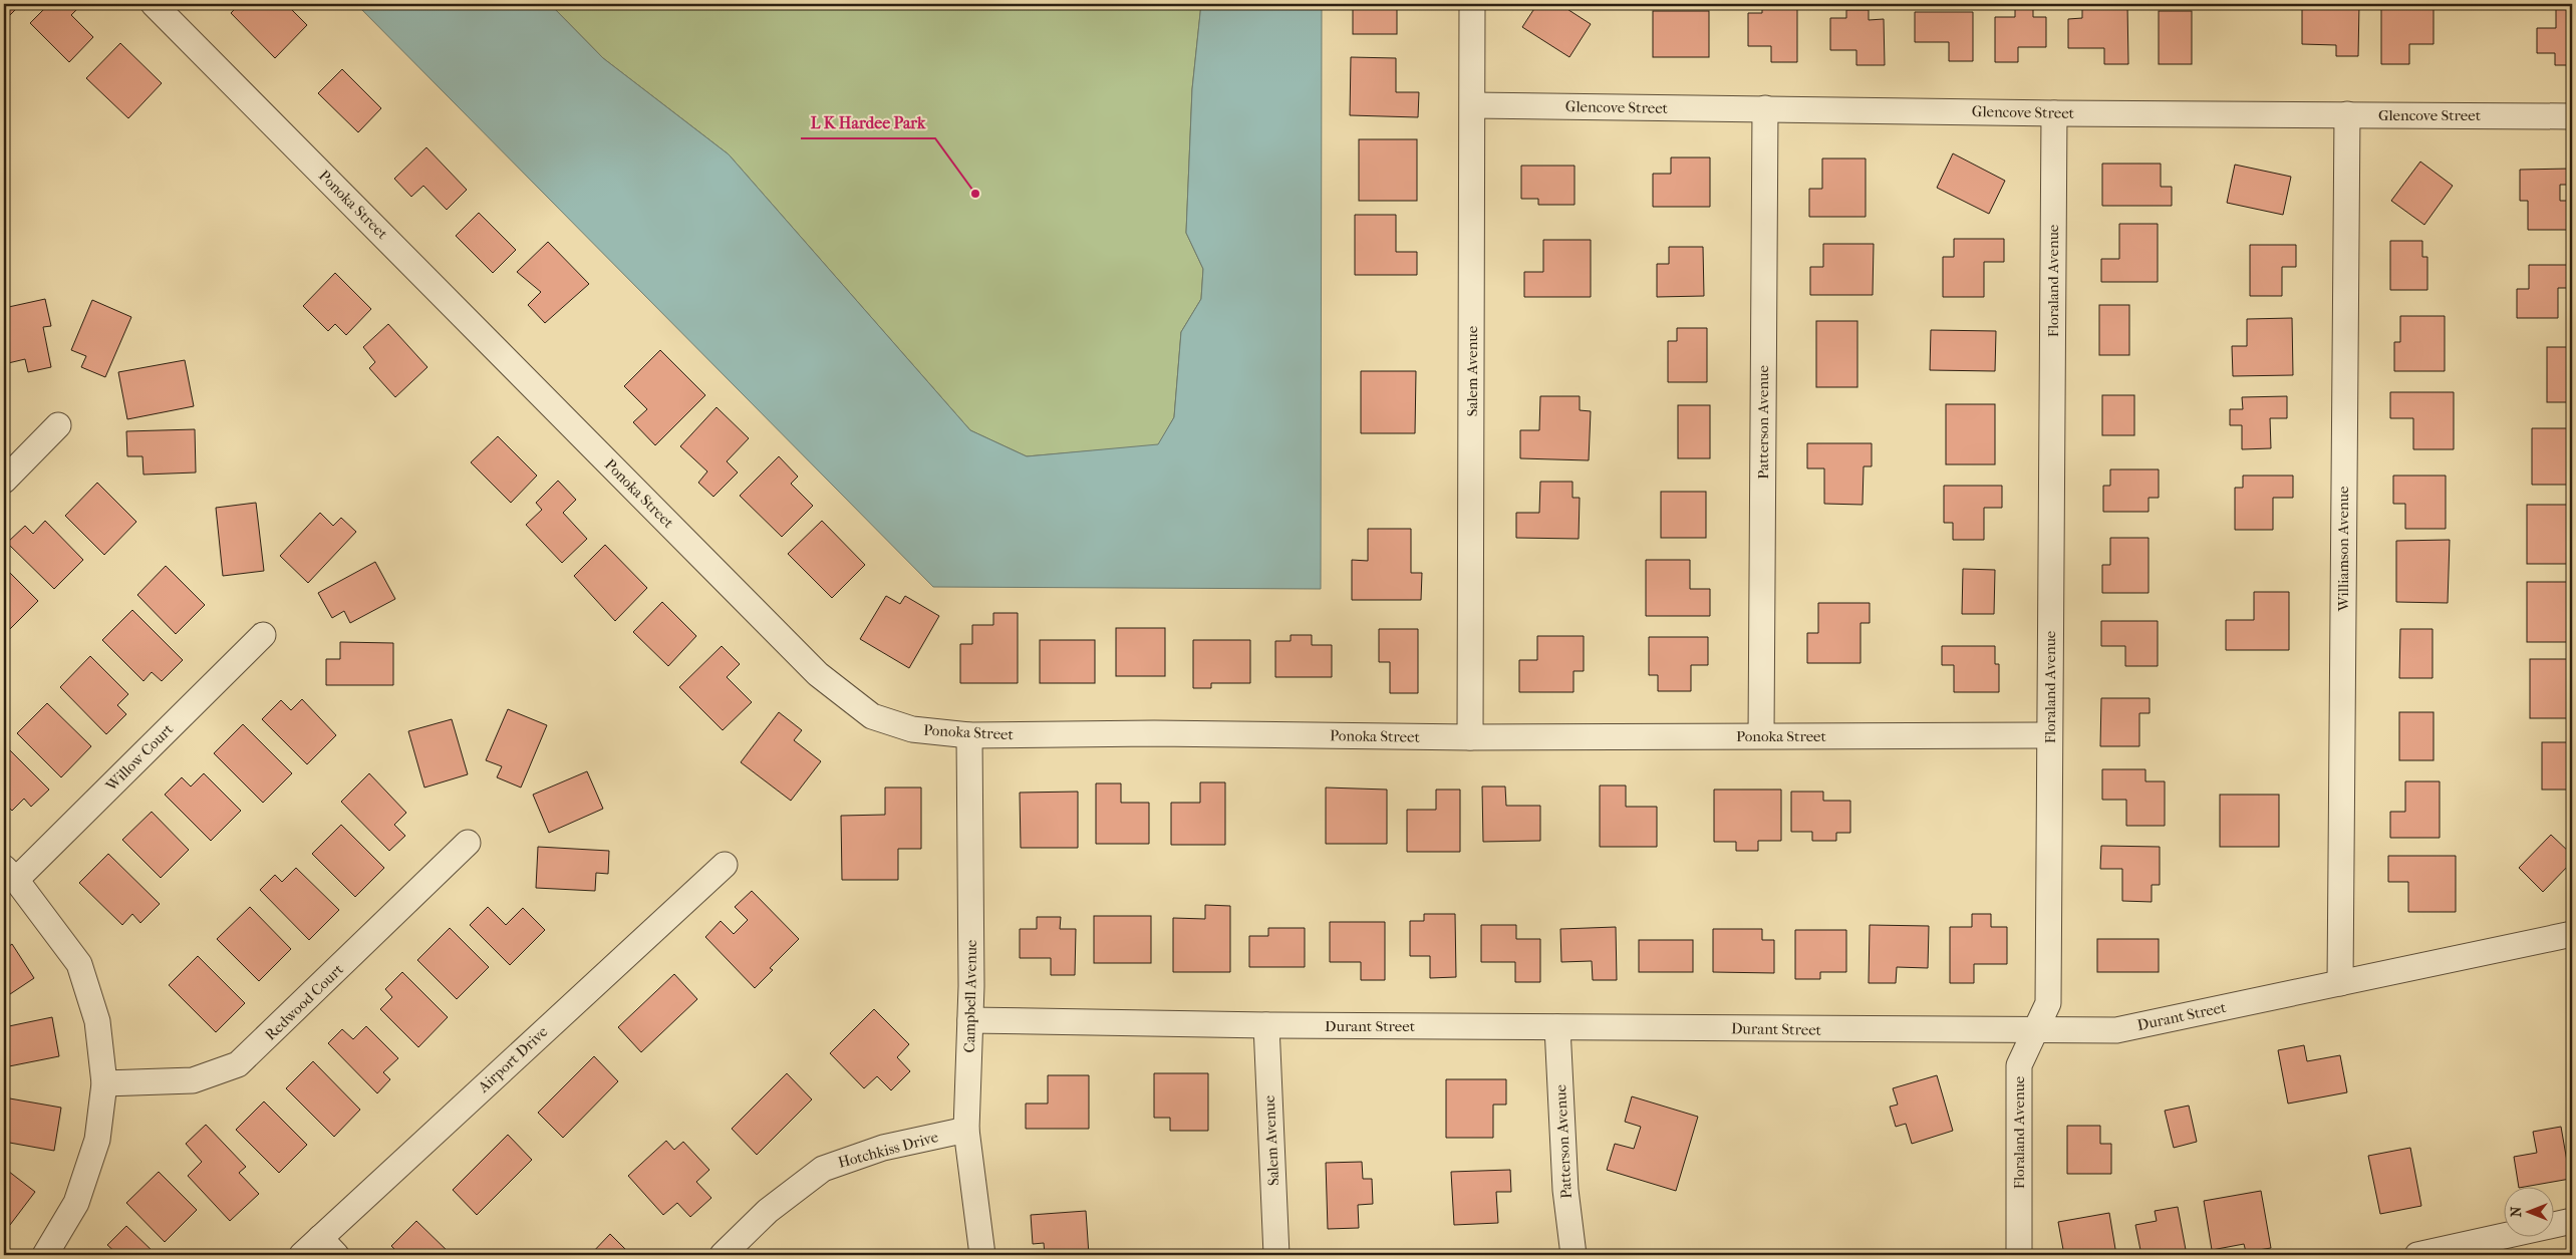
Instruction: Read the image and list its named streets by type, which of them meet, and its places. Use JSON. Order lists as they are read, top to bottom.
{
  "streets": {
    "street": [
      "Glencove Street",
      "Ponoka Street",
      "Floraland Avenue",
      "Salem Avenue",
      "Patterson Avenue",
      "Williamson Avenue",
      "Willow Court",
      "Campbell Avenue",
      "Redwood Court",
      "Durant Street",
      "Airport Drive",
      "Hotchkiss Drive"
    ]
  },
  "crossings": [
    ["Glencove Street", "Floraland Avenue"],
    ["Glencove Street", "Salem Avenue"],
    ["Glencove Street", "Patterson Avenue"],
    ["Glencove Street", "Williamson Avenue"],
    ["Ponoka Street", "Floraland Avenue"],
    ["Ponoka Street", "Salem Avenue"],
    ["Ponoka Street", "Patterson Avenue"],
    ["Ponoka Street", "Campbell Avenue"],
    ["Floraland Avenue", "Durant Street"],
    ["Salem Avenue", "Durant Street"],
    ["Patterson Avenue", "Durant Street"],
    ["Williamson Avenue", "Durant Street"],
    ["Campbell Avenue", "Durant Street"],
    ["Campbell Avenue", "Hotchkiss Drive"]
  ],
  "places": ["L K Hardee Park"],
  "north": "left"
}
